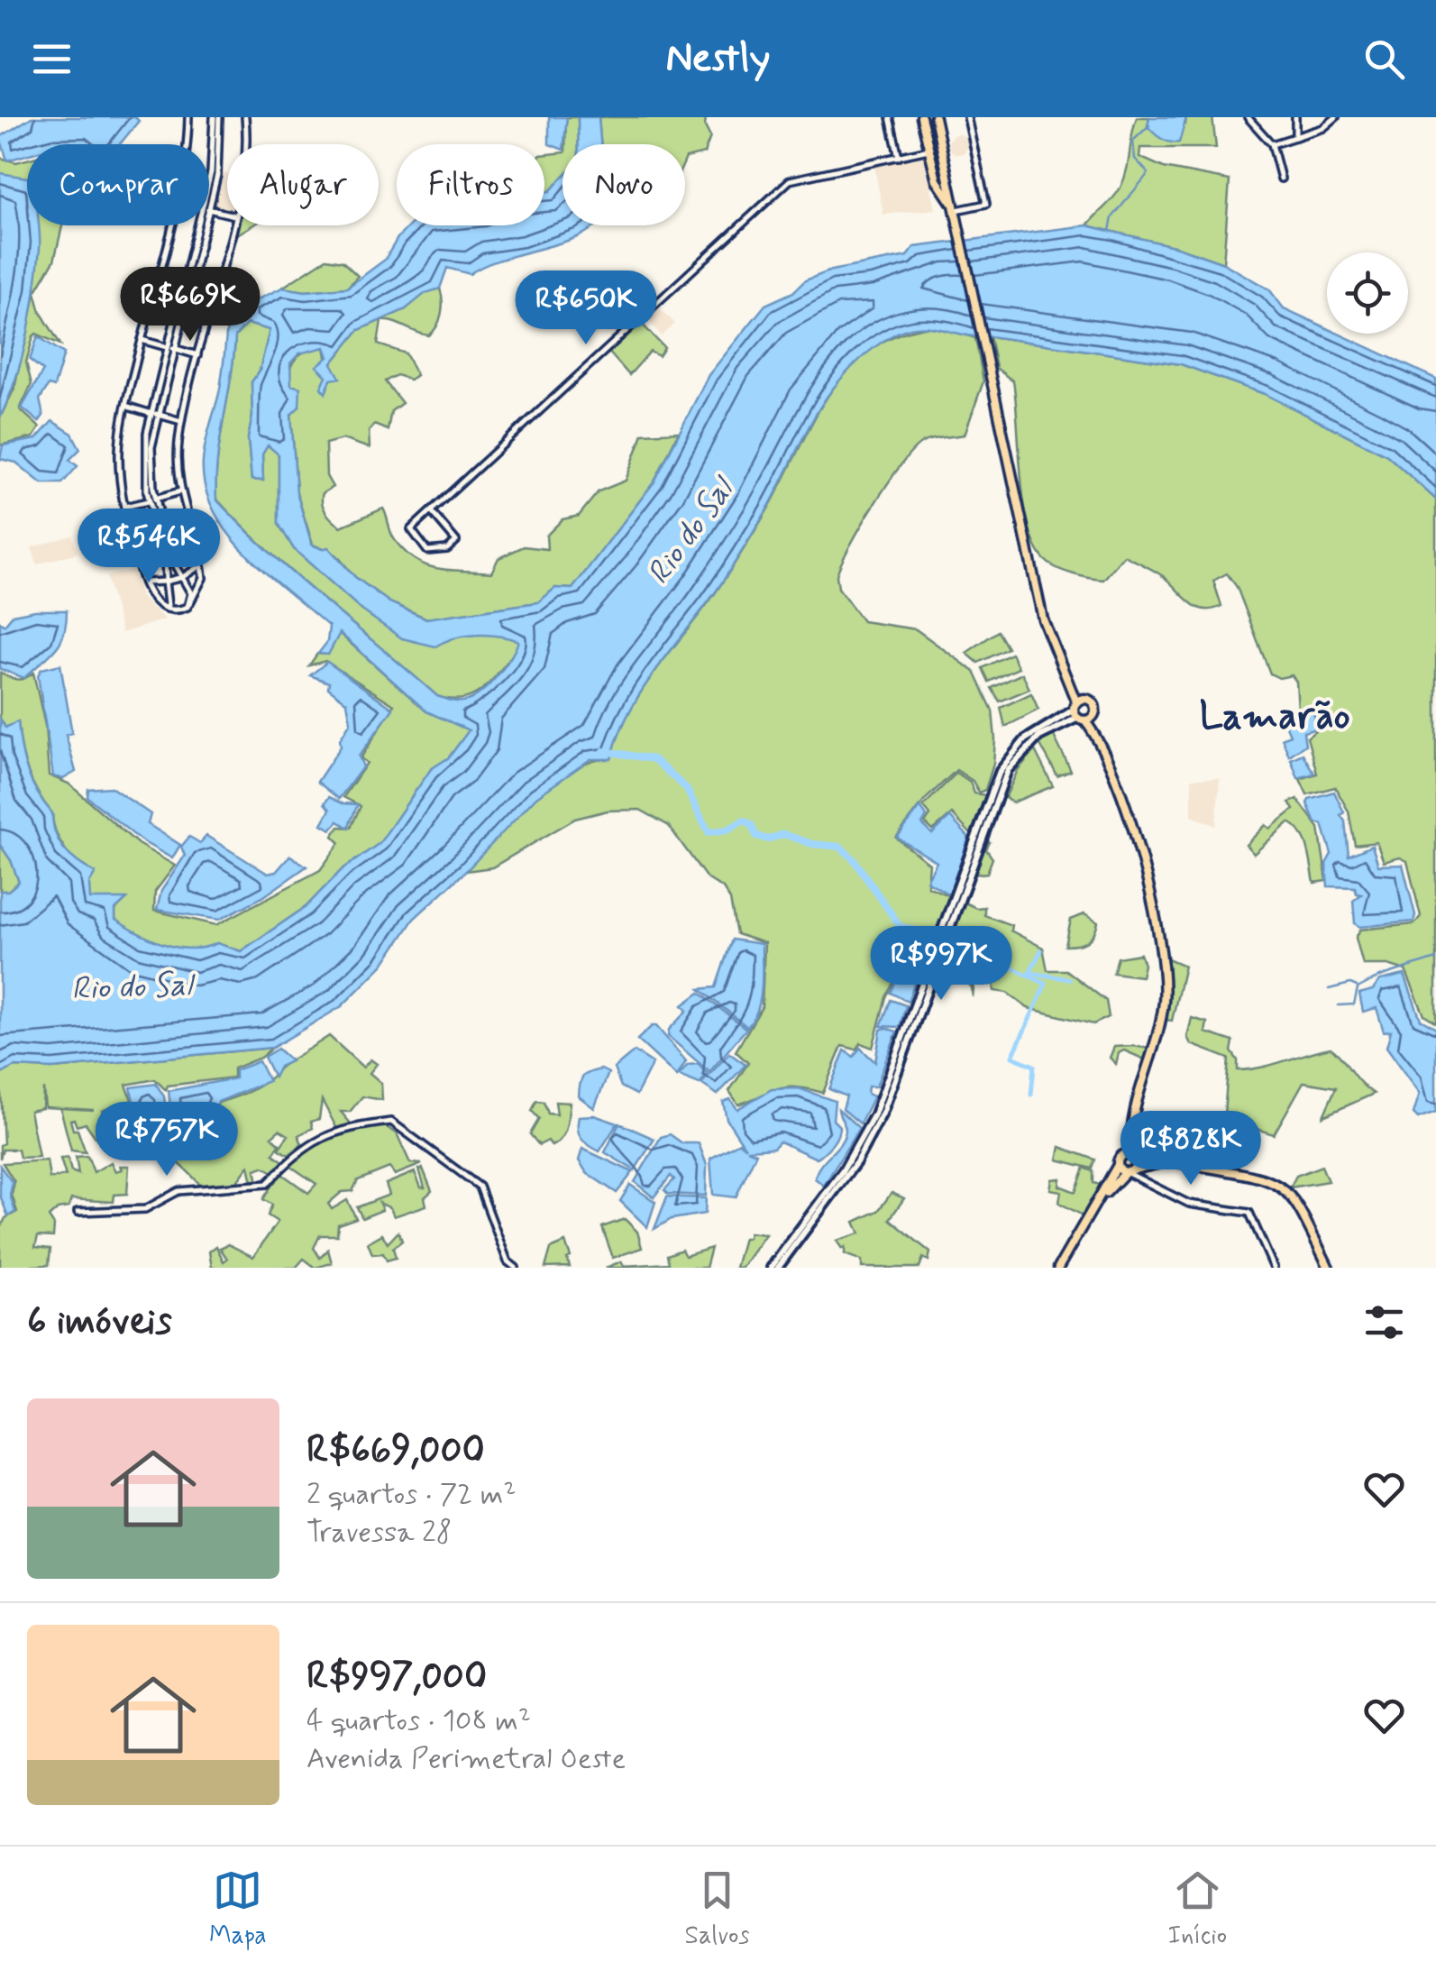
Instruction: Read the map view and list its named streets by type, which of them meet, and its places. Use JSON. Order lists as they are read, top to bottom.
{
  "districts": ["Lamarão"],
  "water": ["Rio do Sal"],
  "page": {
    "header": "Nestly",
    "chip": [
      "Comprar",
      "Alugar",
      "Filtros",
      "Novo"
    ],
    "price": [
      "R$669K",
      "R$650K",
      "R$546K",
      "R$997K",
      "R$757K",
      "R$828K"
    ],
    "heading": "6 imóveis",
    "list": [
      {
        "name": "R$669,000",
        "note": "2 quartos · 72 m² · Travessa 28"
      },
      {
        "name": "R$997,000",
        "note": "4 quartos · 108 m² · Avenida Perimetral Oeste"
      }
    ],
    "tabs": ["Mapa", "Salvos", "Início"]
  }
}
